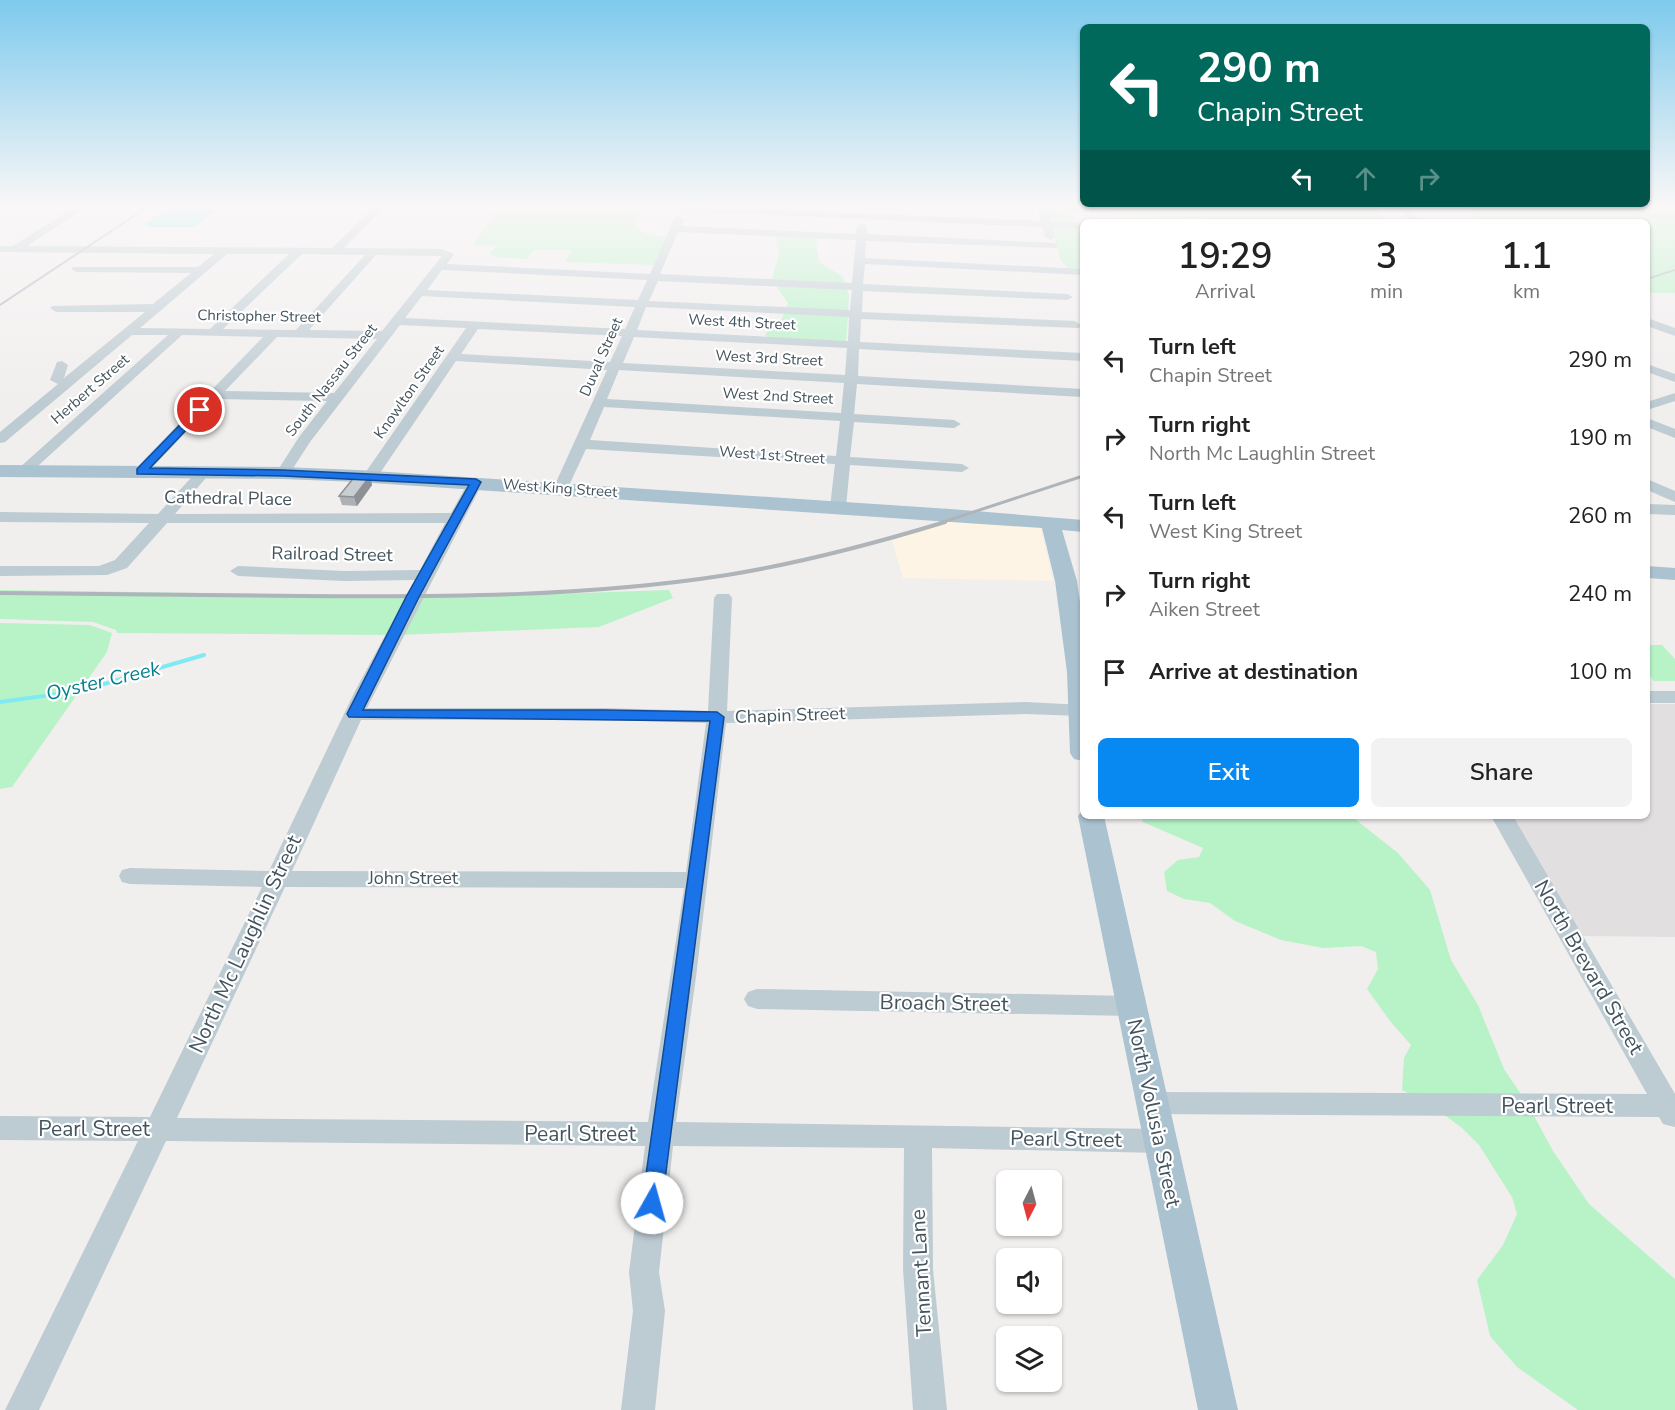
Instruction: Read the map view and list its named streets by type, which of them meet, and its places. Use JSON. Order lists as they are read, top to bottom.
{
  "streets": {
    "main road": ["West King Street", "North Volusia Street"],
    "street": [
      "Christopher Street",
      "West 4th Street",
      "Duval Street",
      "West 3rd Street",
      "South Nassau Street",
      "Herbert Street",
      "Knowlton Street",
      "West 2nd Street",
      "West 1st Street",
      "Cathedral Place",
      "Railroad Street",
      "Chapin Street",
      "John Street",
      "North Mc Laughlin Street",
      "North Brevard Street",
      "Broach Street",
      "Pearl Street",
      "Tennant Lane"
    ]
  },
  "crossings": [
    ["Christopher Street", "South Nassau Street"],
    ["Christopher Street", "Herbert Street"],
    ["West 4th Street", "Duval Street"],
    ["West 4th Street", "South Nassau Street"],
    ["West 4th Street", "Knowlton Street"],
    ["Duval Street", "West 3rd Street"],
    ["Duval Street", "West 2nd Street"],
    ["Duval Street", "West 1st Street"],
    ["Duval Street", "West King Street"],
    ["West 3rd Street", "Knowlton Street"],
    ["South Nassau Street", "West King Street"],
    ["Herbert Street", "West King Street"],
    ["Knowlton Street", "West King Street"],
    ["West King Street", "North Mc Laughlin Street"],
    ["Cathedral Place", "North Mc Laughlin Street"],
    ["Railroad Street", "North Mc Laughlin Street"],
    ["Chapin Street", "North Mc Laughlin Street"],
    ["John Street", "North Mc Laughlin Street"],
    ["North Mc Laughlin Street", "Pearl Street"],
    ["North Brevard Street", "Pearl Street"],
    ["Broach Street", "North Volusia Street"],
    ["Pearl Street", "North Volusia Street"],
    ["Pearl Street", "Tennant Lane"]
  ],
  "water": ["Oyster Creek"],
  "north": "bottom",
  "page": {
    "turn": ["290 m", "Chapin Street"],
    "eta": [
      "19:29",
      "Arrival",
      "3",
      "min",
      "1.1",
      "km"
    ],
    "list": [
      {
        "name": "Turn left",
        "note": "Chapin Street",
        "value": "290 m"
      },
      {
        "name": "Turn right",
        "note": "North Mc Laughlin Street",
        "value": "190 m"
      },
      {
        "name": "Turn left",
        "note": "West King Street",
        "value": "260 m"
      },
      {
        "name": "Turn right",
        "note": "Aiken Street",
        "value": "240 m"
      },
      {
        "name": "Arrive at destination",
        "value": "100 m"
      }
    ],
    "buttons": ["Exit", "Share"]
  }
}
